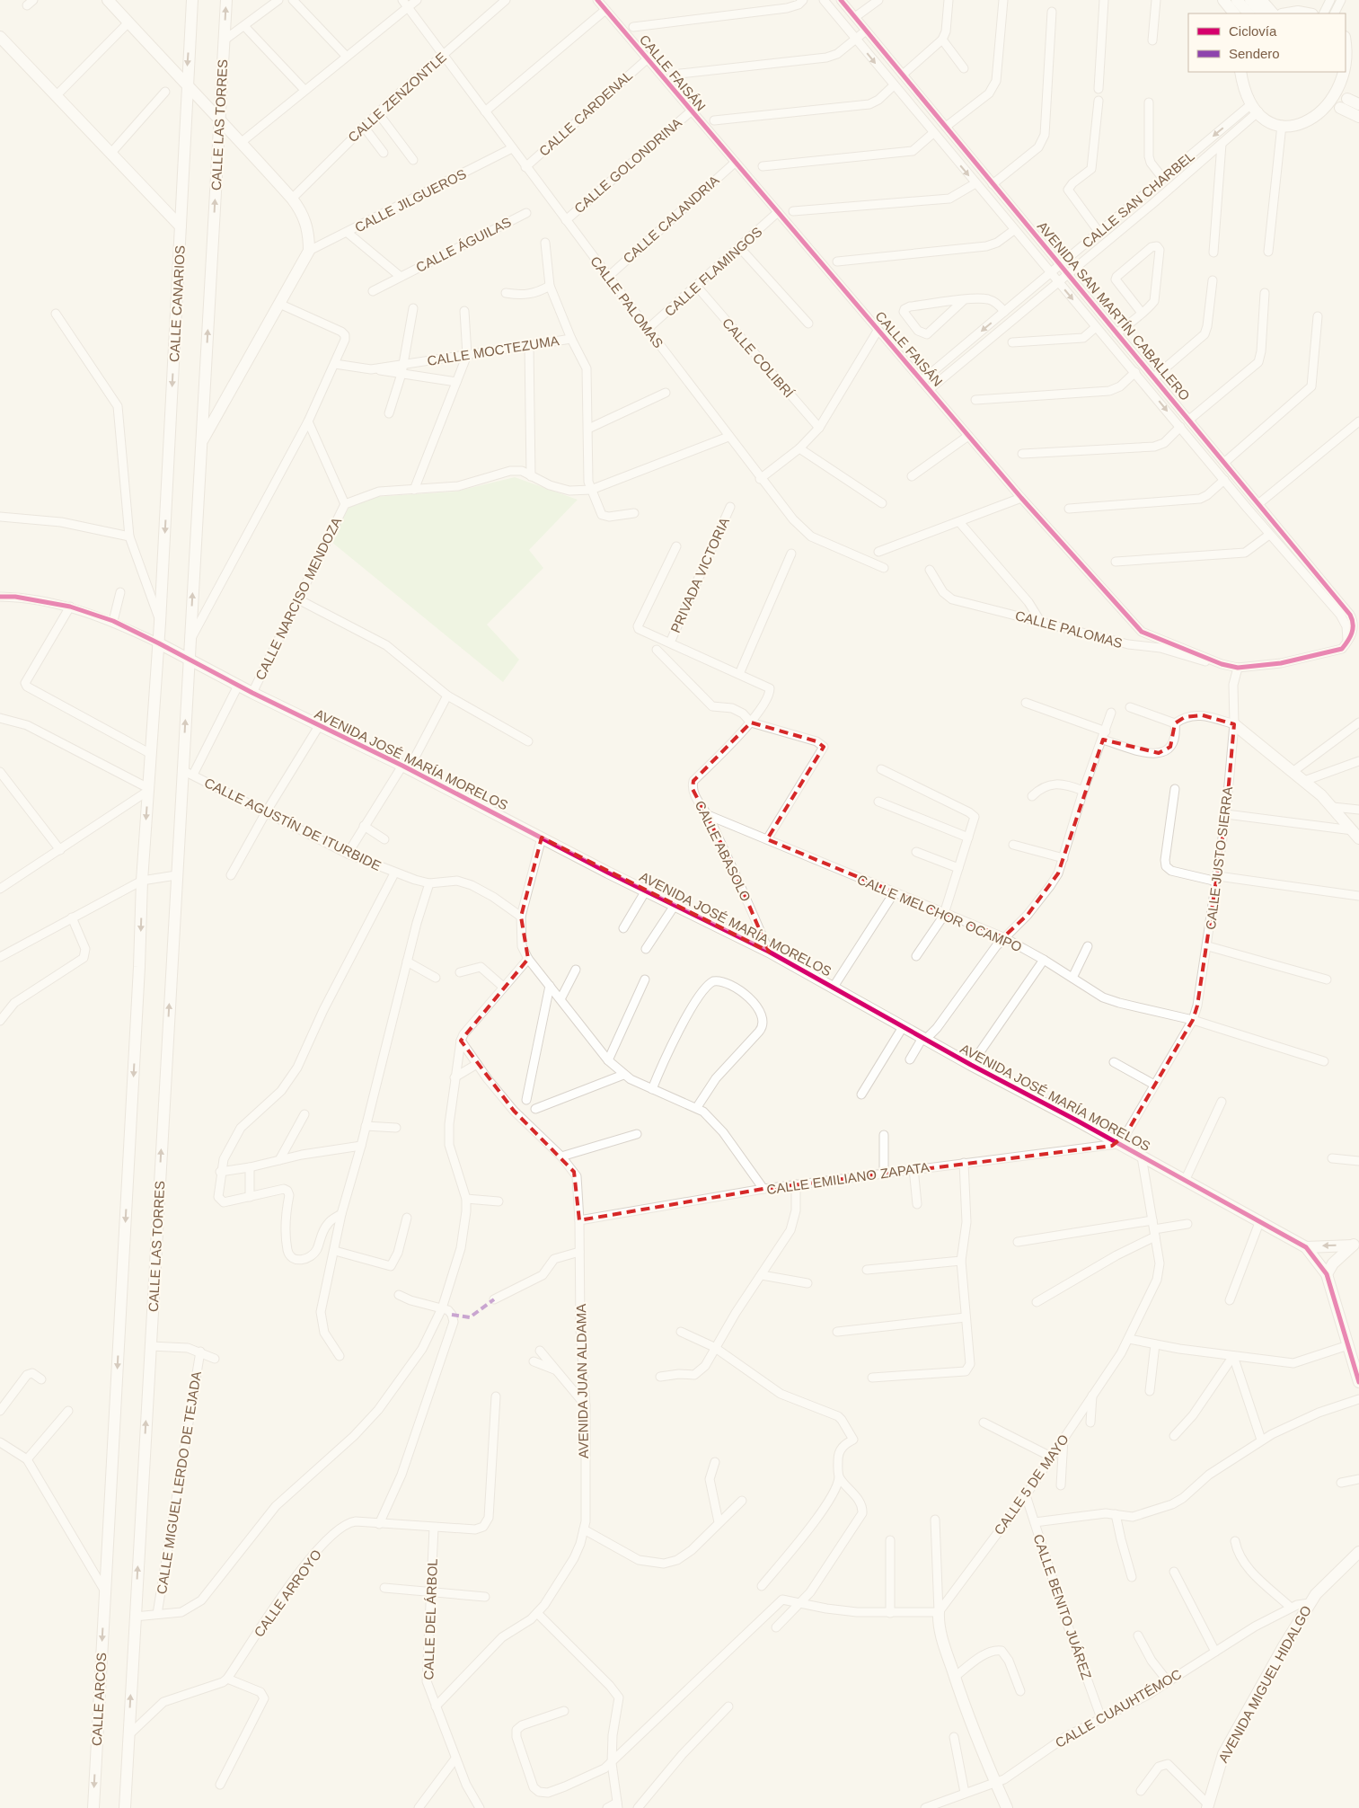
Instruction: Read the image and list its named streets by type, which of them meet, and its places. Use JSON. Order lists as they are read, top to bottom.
{
  "streets": {
    "main road": [
      "CALLE LAS TORRES",
      "CALLE CANARIOS",
      "AVENIDA JOSÉ MARÍA MORELOS",
      "AVENIDA MIGUEL HIDALGO",
      "CALLE ARCOS"
    ],
    "street": [
      "CALLE FAISÁN",
      "CALLE ZENZONTLE",
      "CALLE CARDENAL",
      "CALLE GOLONDRINA",
      "CALLE SAN CHARBEL",
      "CALLE JILGUEROS",
      "CALLE CALANDRIA",
      "CALLE ÁGUILAS",
      "CALLE FLAMINGOS",
      "CALLE PALOMAS",
      "AVENIDA SAN MARTÍN CABALLERO",
      "CALLE MOCTEZUMA",
      "CALLE COLIBRÍ",
      "PRIVADA VICTORIA",
      "CALLE NARCISO MENDOZA",
      "CALLE AGUSTÍN DE ITURBIDE",
      "CALLE ABASOLO",
      "CALLE JUSTO SIERRA",
      "CALLE MELCHOR OCAMPO",
      "CALLE EMILIANO ZAPATA",
      "AVENIDA JUAN ALDAMA",
      "CALLE MIGUEL LERDO DE TEJADA",
      "CALLE 5 DE MAYO",
      "CALLE ARROYO",
      "CALLE BENITO JUÁREZ",
      "CALLE DEL ÁRBOL",
      "CALLE CUAUHTÉMOC"
    ]
  },
  "crossings": [
    ["CALLE FAISÁN", "CALLE CARDENAL"],
    ["CALLE FAISÁN", "CALLE GOLONDRINA"],
    ["CALLE FAISÁN", "CALLE SAN CHARBEL"],
    ["CALLE FAISÁN", "CALLE CALANDRIA"],
    ["CALLE FAISÁN", "CALLE FLAMINGOS"],
    ["CALLE FAISÁN", "CALLE PALOMAS"],
    ["CALLE FAISÁN", "CALLE JUSTO SIERRA"],
    ["CALLE ZENZONTLE", "CALLE PALOMAS"],
    ["CALLE CARDENAL", "CALLE PALOMAS"],
    ["CALLE LAS TORRES", "AVENIDA JOSÉ MARÍA MORELOS"],
    ["CALLE LAS TORRES", "CALLE AGUSTÍN DE ITURBIDE"],
    ["CALLE GOLONDRINA", "CALLE PALOMAS"],
    ["CALLE SAN CHARBEL", "AVENIDA SAN MARTÍN CABALLERO"],
    ["CALLE JILGUEROS", "CALLE ÁGUILAS"],
    ["CALLE JILGUEROS", "CALLE PALOMAS"],
    ["CALLE CALANDRIA", "CALLE PALOMAS"],
    ["CALLE FLAMINGOS", "CALLE PALOMAS"],
    ["CALLE FLAMINGOS", "CALLE COLIBRÍ"],
    ["CALLE PALOMAS", "CALLE NARCISO MENDOZA"],
    ["CALLE CANARIOS", "AVENIDA JOSÉ MARÍA MORELOS"],
    ["CALLE MOCTEZUMA", "CALLE NARCISO MENDOZA"],
    ["CALLE NARCISO MENDOZA", "AVENIDA JOSÉ MARÍA MORELOS"],
    ["AVENIDA JOSÉ MARÍA MORELOS", "CALLE ABASOLO"],
    ["AVENIDA JOSÉ MARÍA MORELOS", "CALLE JUSTO SIERRA"],
    ["AVENIDA JOSÉ MARÍA MORELOS", "CALLE EMILIANO ZAPATA"],
    ["AVENIDA JOSÉ MARÍA MORELOS", "CALLE 5 DE MAYO"],
    ["CALLE ABASOLO", "CALLE MELCHOR OCAMPO"],
    ["CALLE JUSTO SIERRA", "CALLE MELCHOR OCAMPO"],
    ["CALLE JUSTO SIERRA", "CALLE EMILIANO ZAPATA"],
    ["CALLE EMILIANO ZAPATA", "AVENIDA JUAN ALDAMA"],
    ["AVENIDA JUAN ALDAMA", "CALLE DEL ÁRBOL"],
    ["CALLE 5 DE MAYO", "CALLE BENITO JUÁREZ"],
    ["CALLE ARROYO", "CALLE DEL ÁRBOL"],
    ["CALLE BENITO JUÁREZ", "CALLE CUAUHTÉMOC"],
    ["AVENIDA MIGUEL HIDALGO", "CALLE CUAUHTÉMOC"]
  ],
  "legend": ["Ciclovía", "Sendero"]
}
